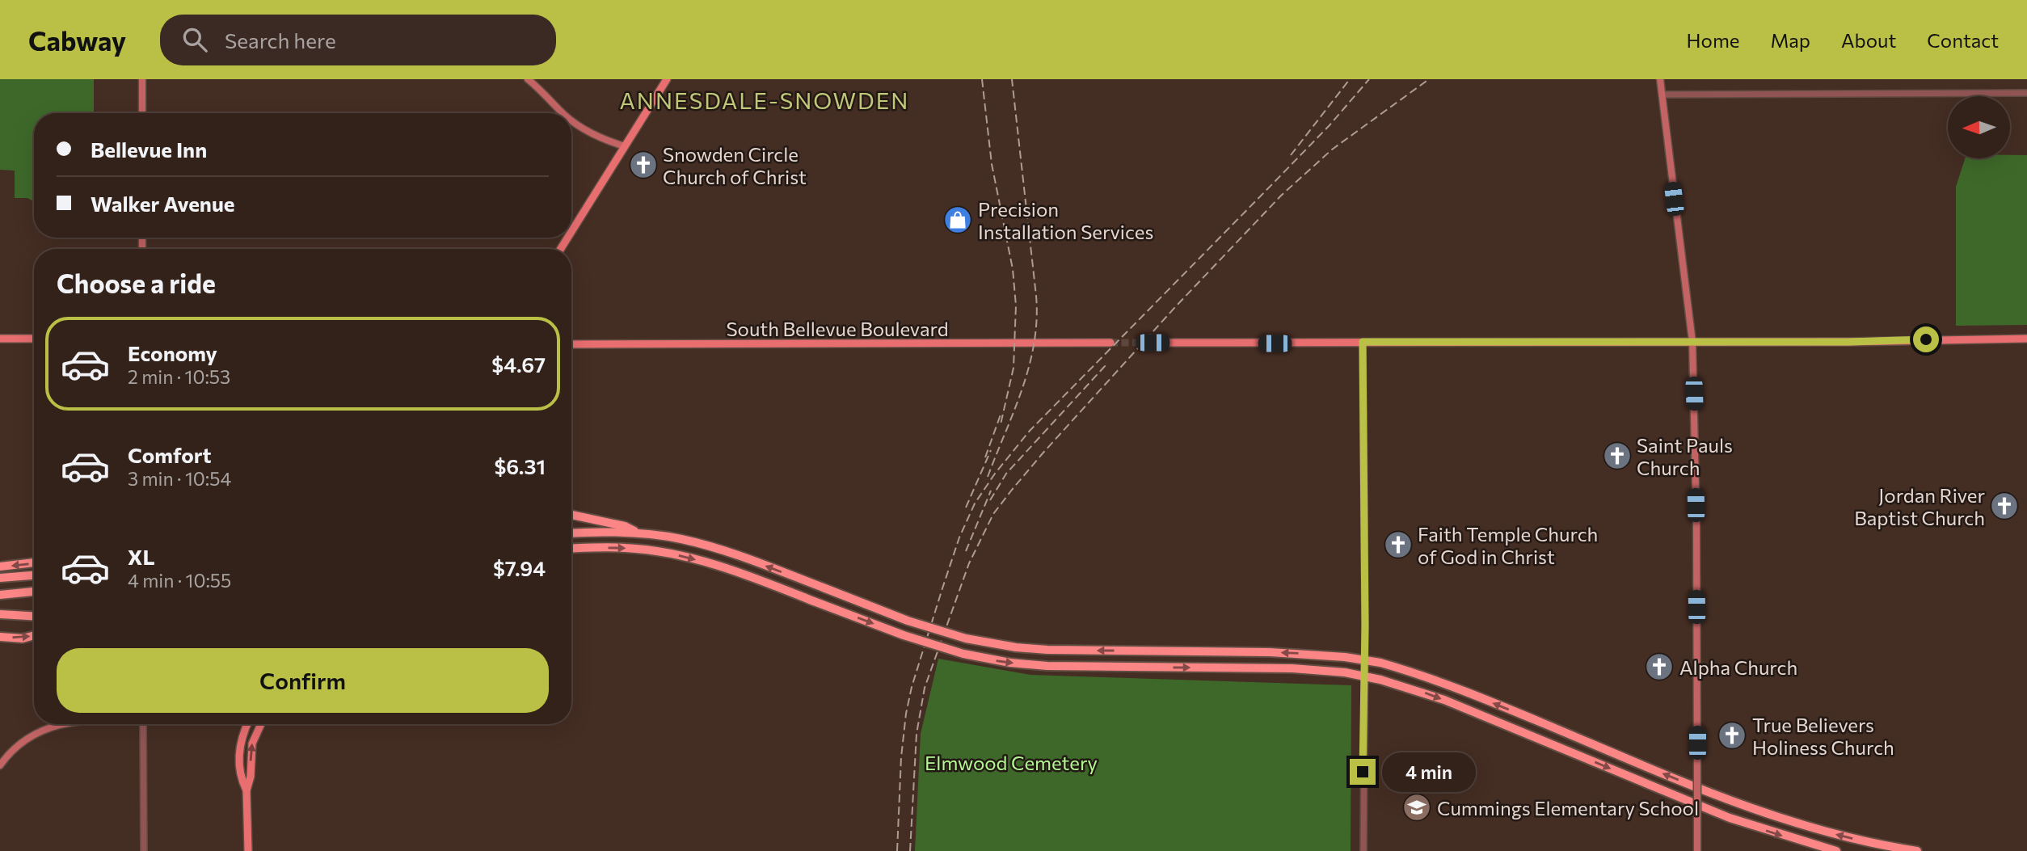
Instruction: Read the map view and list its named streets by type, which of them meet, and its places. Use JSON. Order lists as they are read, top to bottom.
{
  "streets": {
    "main road": ["South Bellevue Boulevard"]
  },
  "districts": ["ANNESDALE-SNOWDEN"],
  "parks": ["Elmwood Cemetery"],
  "places": {
    "church": [
      "Snowden Circle Church of Christ",
      "Saint Pauls Church",
      "Jordan River Baptist Church",
      "Faith Temple Church of God in Christ",
      "Alpha Church",
      "True Believers Holiness Church"
    ],
    "shop": ["Precision Installation Services"],
    "school or university": ["Cummings Elementary School"]
  },
  "north": "left",
  "page": {
    "header": "Cabway",
    "search": "Search here",
    "nav": [
      "Home",
      "Map",
      "About",
      "Contact"
    ],
    "banner": ["Bellevue Inn", "Walker Avenue"],
    "heading": "Choose a ride",
    "list": [
      {
        "name": "Economy",
        "note": "2 min · 10:53",
        "value": "$4.67"
      },
      {
        "name": "Comfort",
        "note": "3 min · 10:54",
        "value": "$6.31"
      },
      {
        "name": "XL",
        "note": "4 min · 10:55",
        "value": "$7.94"
      }
    ],
    "buttons": "Confirm",
    "bubble": "4 min"
  }
}
